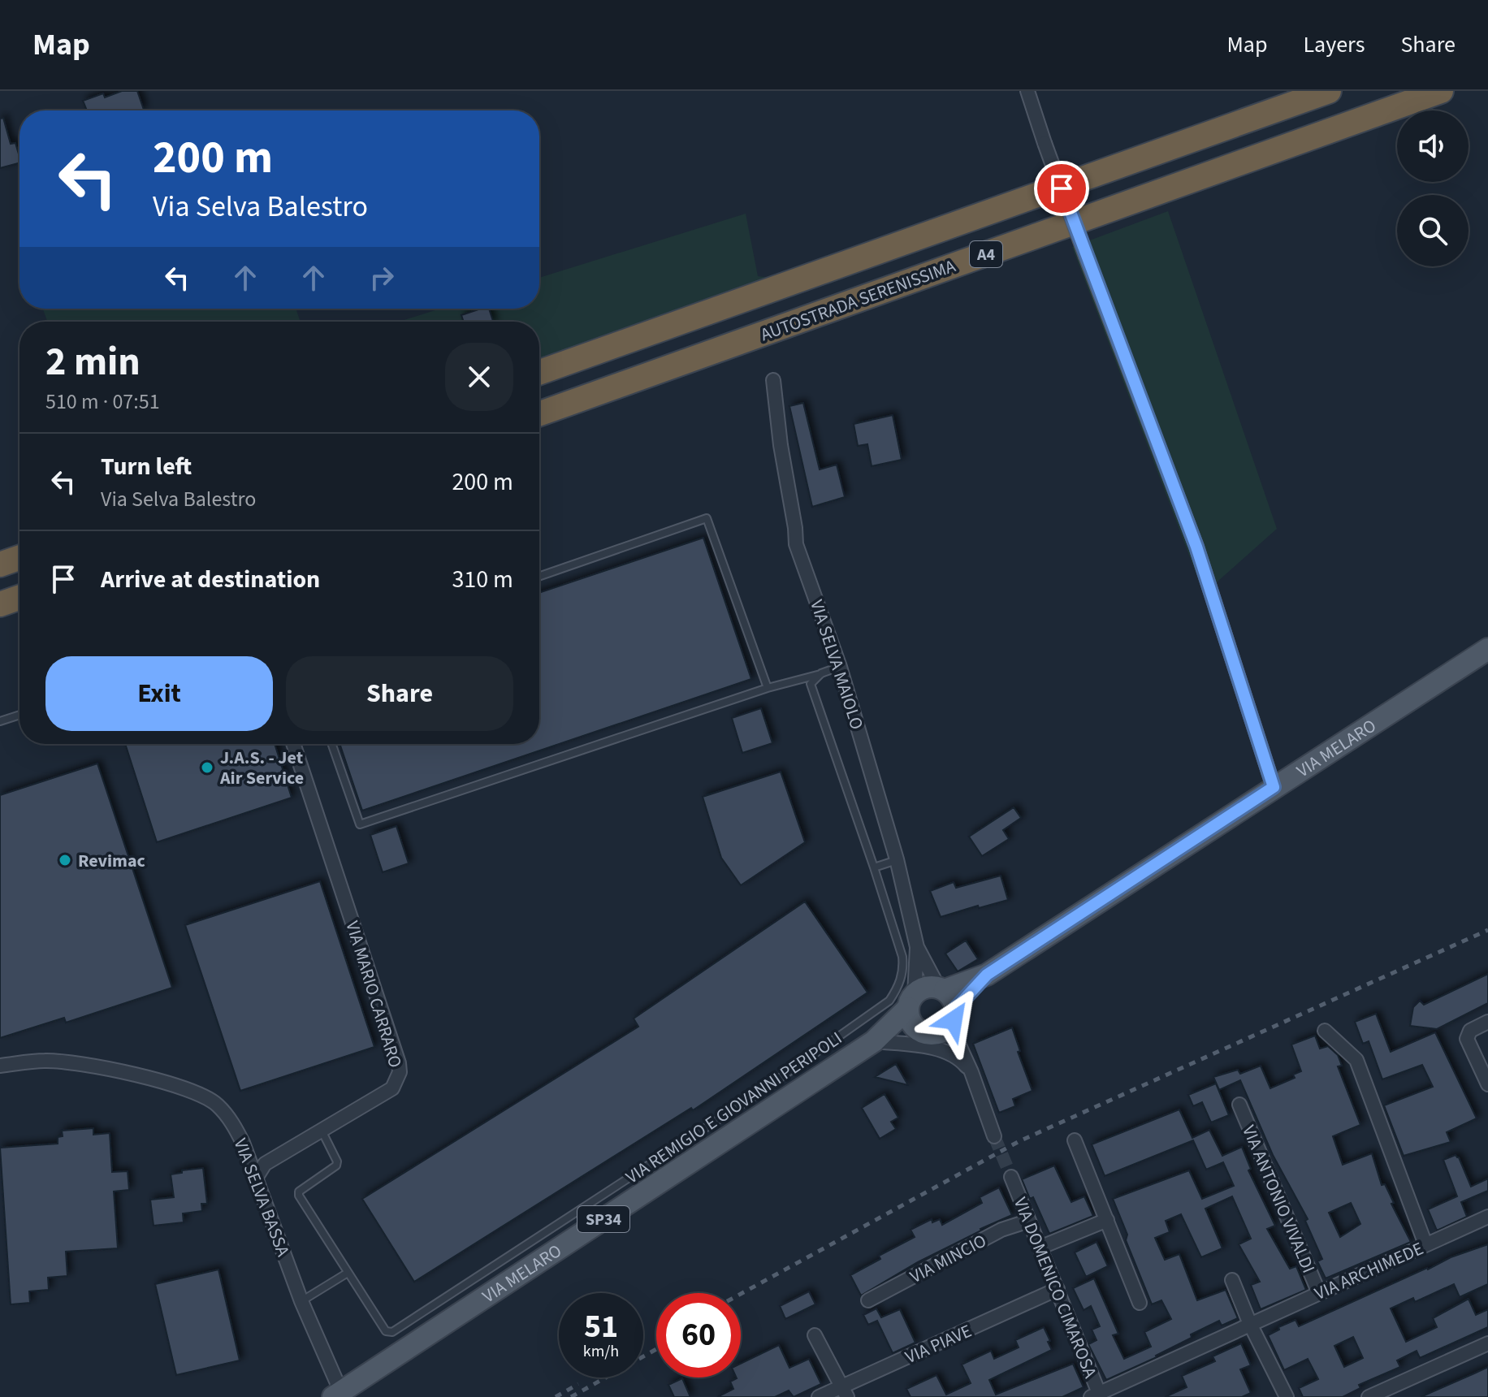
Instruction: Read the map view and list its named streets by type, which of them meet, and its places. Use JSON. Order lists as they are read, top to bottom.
{
  "streets": {
    "highway": ["A4", "AUTOSTRADA SERENISSIMA"],
    "main road": ["VIA MELARO", "SP34"],
    "street": [
      "VIA SELVA MAIOLO",
      "VIA MARIO CARRARO",
      "VIA SELVA BASSA",
      "VIA ANTONIO VIVALDI",
      "VIA MINCIO",
      "VIA ARCHIMEDE",
      "VIA DOMENICO CIMAROSA",
      "VIA PIAVE"
    ],
    "lane": ["VIA REMIGIO E GIOVANNI PERIPOLI"]
  },
  "crossings": [
    ["VIA SELVA MAIOLO", "VIA MELARO"],
    ["VIA MELARO", "VIA SELVA BASSA"],
    ["VIA MARIO CARRARO", "VIA REMIGIO E GIOVANNI PERIPOLI"],
    ["VIA MARIO CARRARO", "VIA SELVA BASSA"],
    ["VIA ANTONIO VIVALDI", "VIA ARCHIMEDE"],
    ["VIA MINCIO", "VIA DOMENICO CIMAROSA"],
    ["VIA ARCHIMEDE", "VIA DOMENICO CIMAROSA"],
    ["VIA DOMENICO CIMAROSA", "VIA PIAVE"]
  ],
  "places": ["J.A.S. - Jet Air Service", "Revimac"],
  "page": {
    "header": "Map",
    "nav": ["Map", "Layers", "Share"],
    "turn": ["200 m", "Via Selva Balestro"],
    "heading": ["2 min", "510 m · 07:51"],
    "list": [
      {
        "name": "Turn left",
        "note": "Via Selva Balestro",
        "value": "200 m"
      },
      {
        "name": "Arrive at destination",
        "value": "310 m"
      }
    ],
    "buttons": ["Exit", "Share"],
    "speed": "51 km/h",
    "limit": "60"
  }
}
